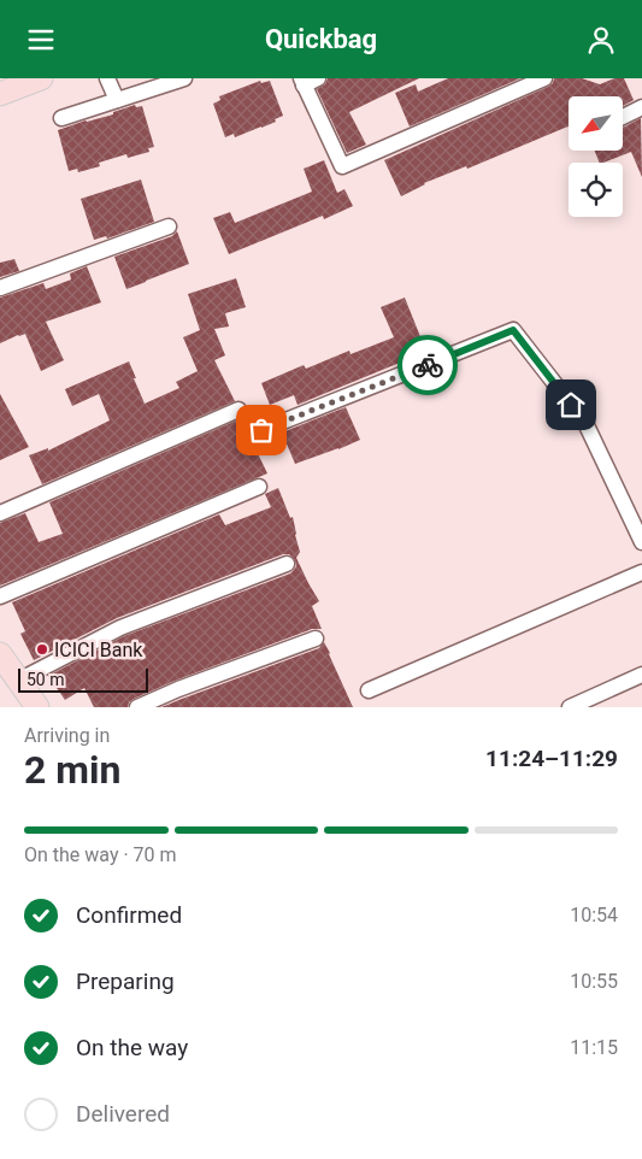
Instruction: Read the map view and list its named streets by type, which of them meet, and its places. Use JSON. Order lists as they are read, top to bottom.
{
  "places": ["ICICI Bank"],
  "scale_bar": "50 m",
  "north": "bottom left",
  "page": {
    "header": "Quickbag",
    "scale": "50 m",
    "heading": ["2 min", "Arriving in", "11:24–11:29"],
    "bar": "On the way · 70 m",
    "list": [
      ["Confirmed", "10:54"],
      ["Preparing", "10:55"],
      ["On the way", "11:15"],
      "Delivered"
    ]
  }
}
